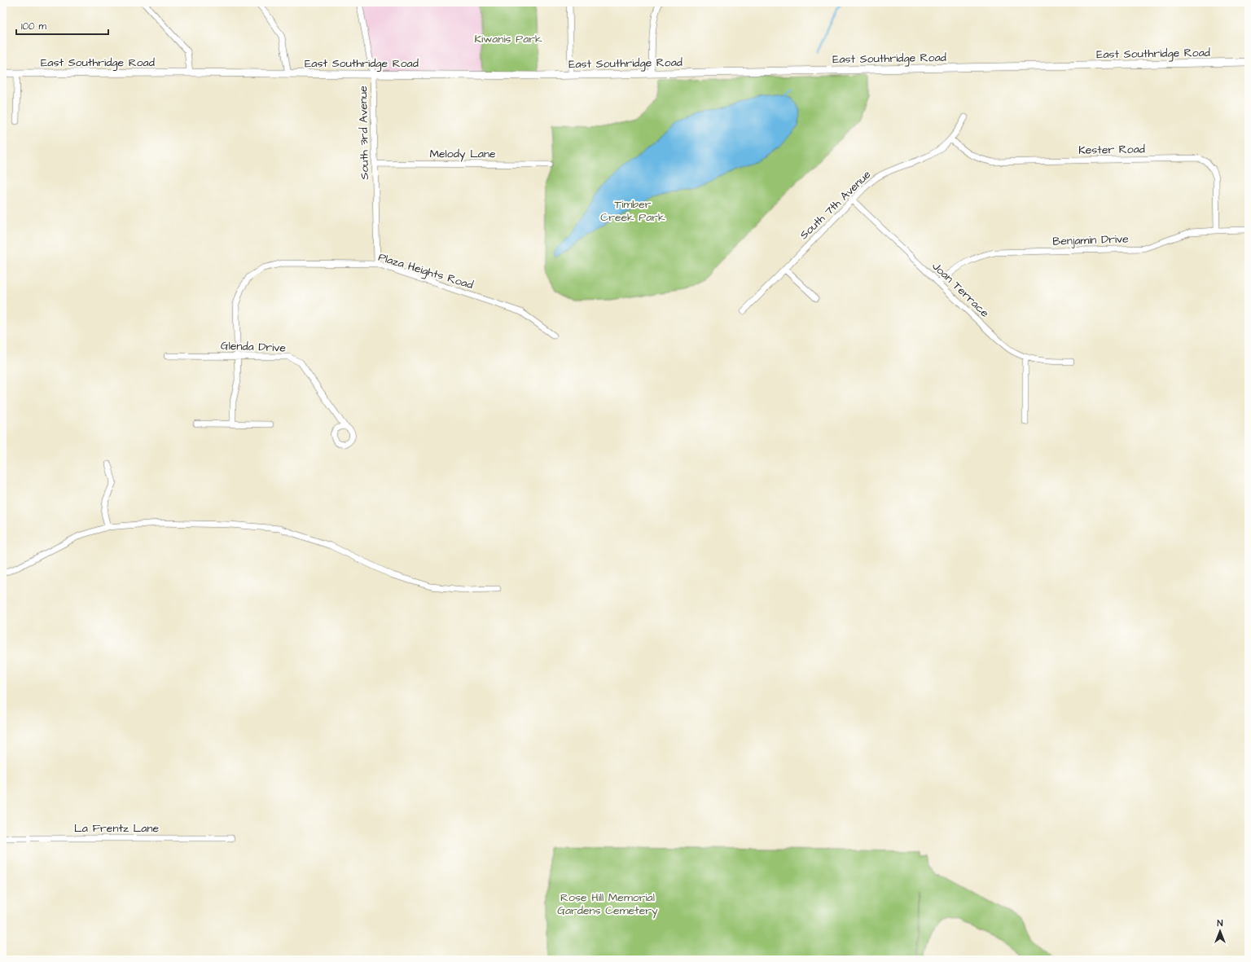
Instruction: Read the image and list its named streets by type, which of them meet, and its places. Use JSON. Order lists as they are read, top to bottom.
{
  "streets": {
    "street": [
      "East Southridge Road",
      "South 3rd Avenue",
      "Kester Road",
      "Melody Lane",
      "South 7th Avenue",
      "Benjamin Drive",
      "Plaza Heights Road",
      "Joan Terrace",
      "Glenda Drive",
      "La Frentz Lane"
    ]
  },
  "crossings": [
    ["East Southridge Road", "South 3rd Avenue"],
    ["South 3rd Avenue", "Melody Lane"],
    ["South 3rd Avenue", "Plaza Heights Road"],
    ["Kester Road", "South 7th Avenue"],
    ["Kester Road", "Benjamin Drive"],
    ["South 7th Avenue", "Joan Terrace"],
    ["Benjamin Drive", "Joan Terrace"],
    ["Plaza Heights Road", "Glenda Drive"]
  ],
  "parks": ["Kiwanis Park", "Timber Creek Park", "Rose Hill Memorial Gardens Cemetery"],
  "scale_bar": "100 m",
  "north": "top"
}
